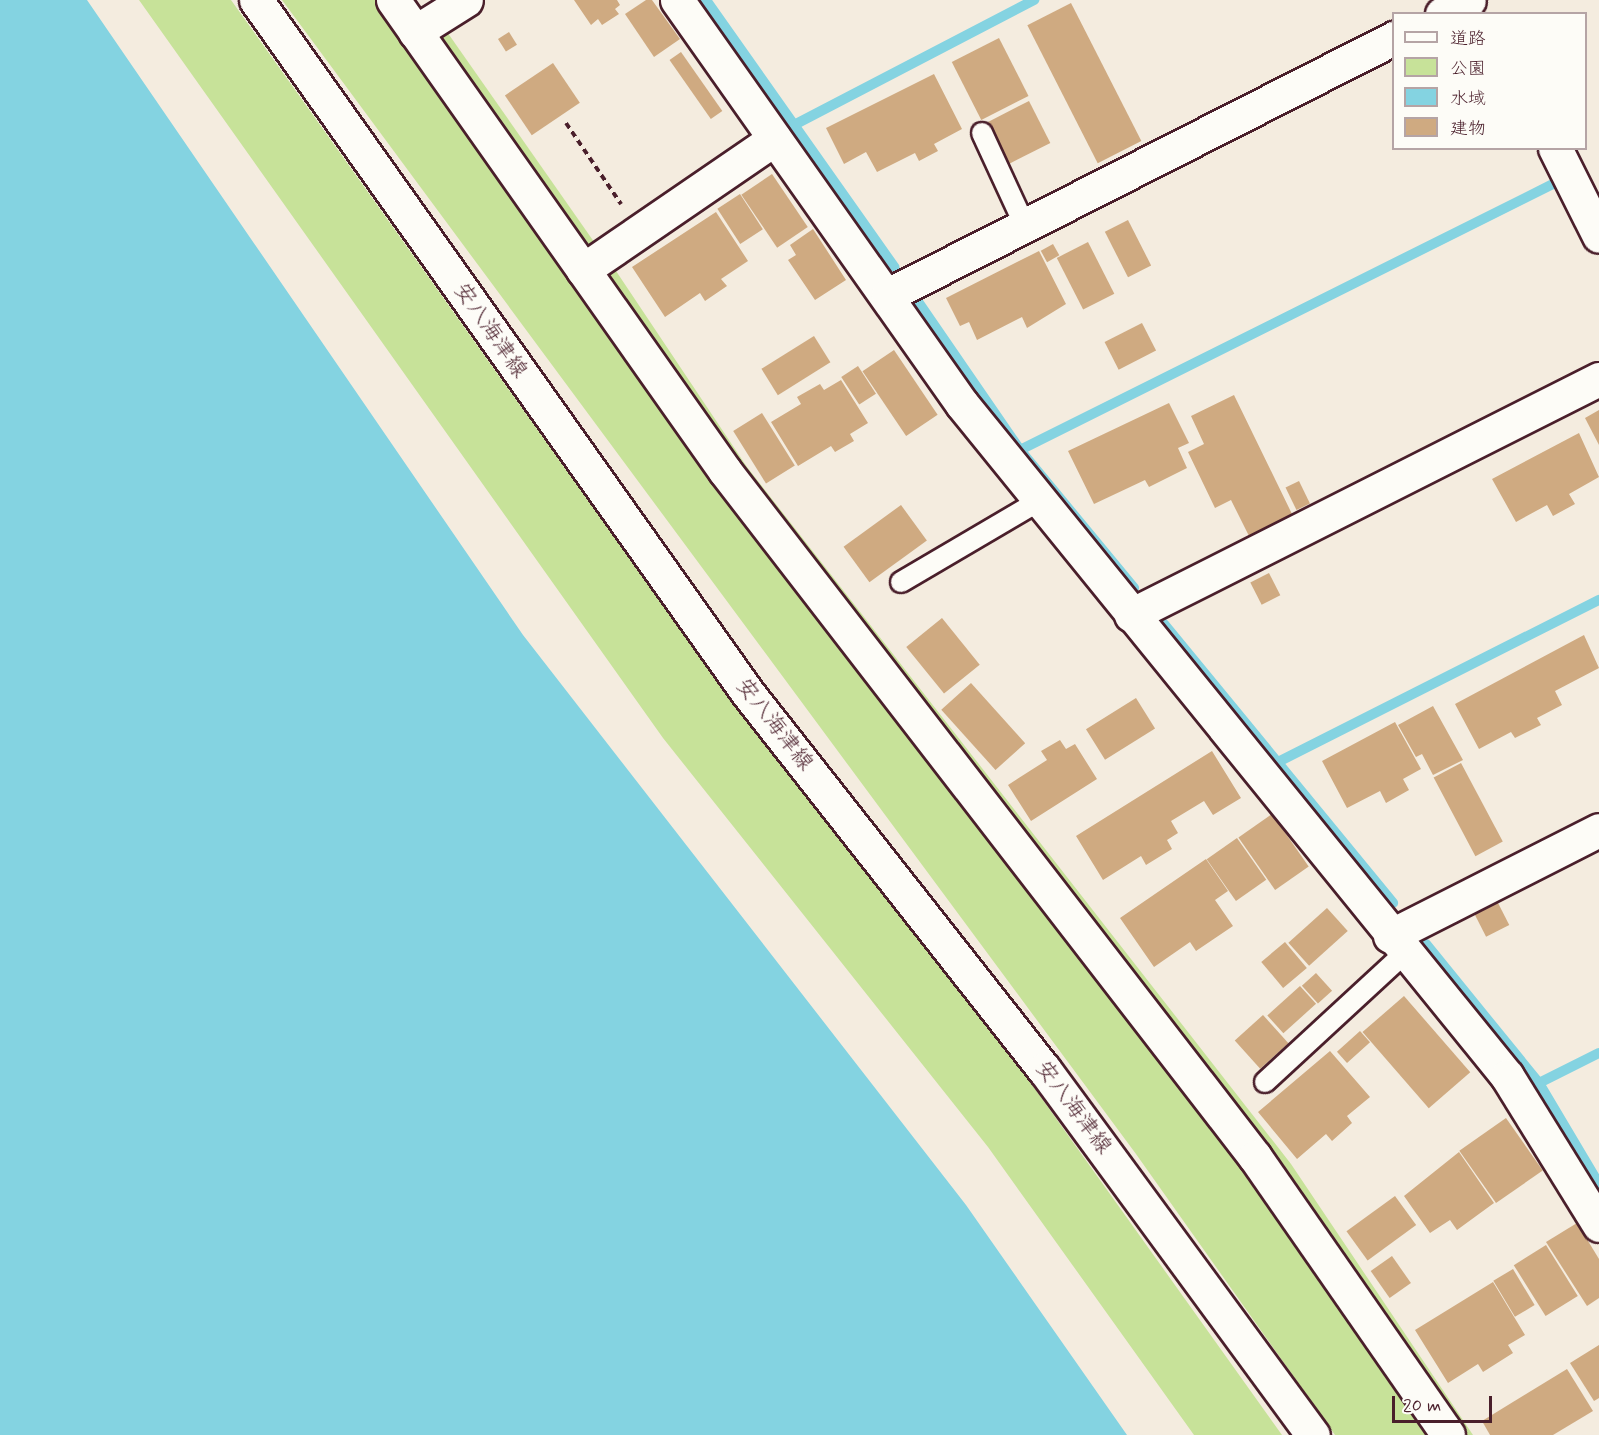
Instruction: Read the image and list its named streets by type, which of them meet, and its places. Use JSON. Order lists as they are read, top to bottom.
{
  "streets": {
    "street": ["安八海津線"]
  },
  "legend": [
    "道路",
    "公園",
    "水域",
    "建物"
  ],
  "scale_bar": "20 m"
}
